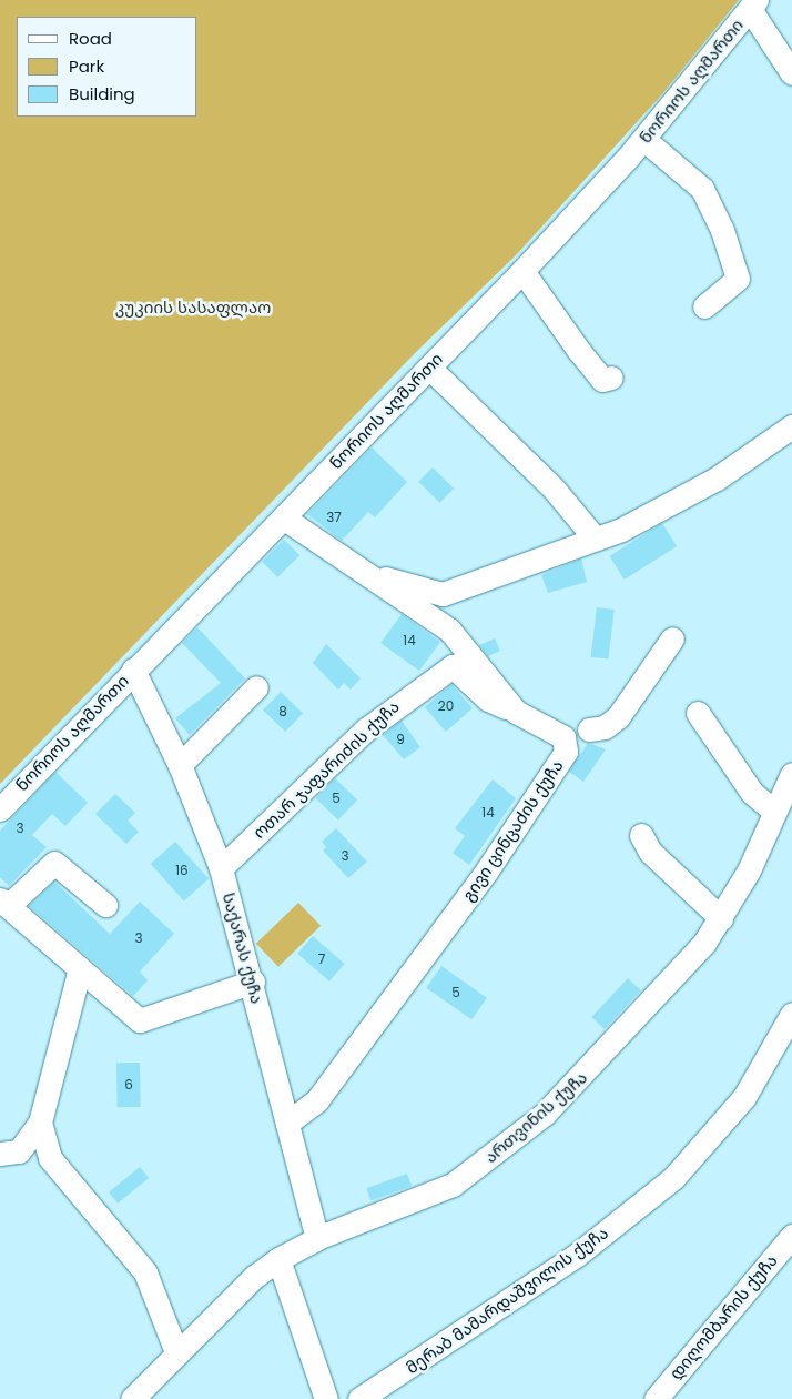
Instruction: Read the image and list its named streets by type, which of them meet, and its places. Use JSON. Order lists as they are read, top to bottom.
{
  "streets": {
    "street": [
      "ნორიოს აღმართი",
      "ოთარ ჯაფარიძის ქუჩა",
      "გივი ცინცაძის ქუჩა",
      "საქარას ქუჩა",
      "ართვინის ქუჩა",
      "მერაბ მამარდაშვილის ქუჩა",
      "დიღომბარის ქუჩა"
    ]
  },
  "crossings": [
    ["ნორიოს აღმართი", "გივი ცინცაძის ქუჩა"],
    ["ნორიოს აღმართი", "საქარას ქუჩა"],
    ["ოთარ ჯაფარიძის ქუჩა", "გივი ცინცაძის ქუჩა"],
    ["ოთარ ჯაფარიძის ქუჩა", "საქარას ქუჩა"],
    ["გივი ცინცაძის ქუჩა", "საქარას ქუჩა"],
    ["საქარას ქუჩა", "ართვინის ქუჩა"]
  ],
  "parks": ["კუკიის სასაფლაო"],
  "house_numbers": [
    "37",
    "14",
    "20",
    "8",
    "9",
    "5",
    "14",
    "3",
    "3",
    "16",
    "3",
    "7",
    "5",
    "6"
  ],
  "legend": ["Road", "Park", "Building"]
}
